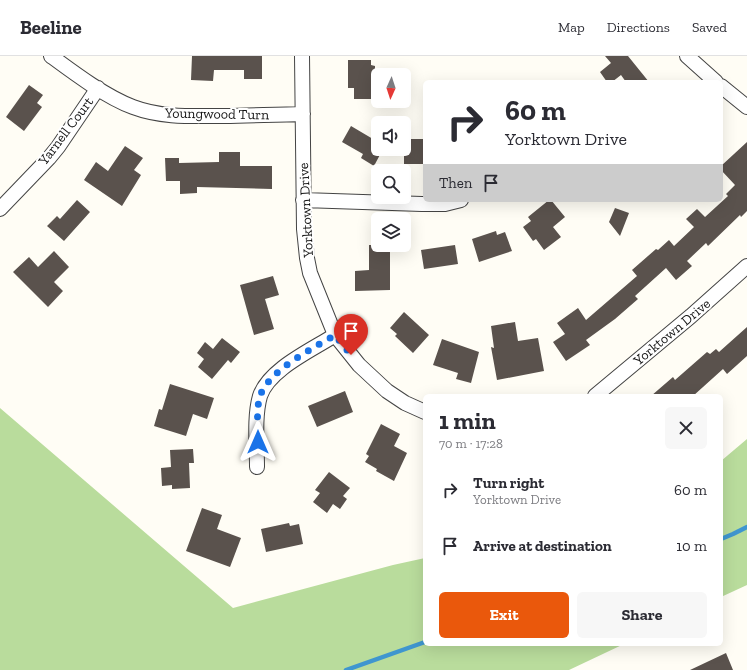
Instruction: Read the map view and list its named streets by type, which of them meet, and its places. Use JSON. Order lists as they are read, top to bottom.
{
  "streets": {
    "street": ["Youngwood Turn", "Yarnell Court", "Yorktown Drive"]
  },
  "crossings": [
    ["Youngwood Turn", "Yarnell Court"],
    ["Youngwood Turn", "Yorktown Drive"]
  ],
  "north": "bottom",
  "page": {
    "header": "Beeline",
    "nav": ["Map", "Directions", "Saved"],
    "turn": ["60 m", "Yorktown Drive"],
    "then": "Then",
    "heading": ["1 min", "70 m · 17:28"],
    "list": [
      {
        "name": "Turn right",
        "note": "Yorktown Drive",
        "value": "60 m"
      },
      {
        "name": "Arrive at destination",
        "value": "10 m"
      }
    ],
    "buttons": ["Exit", "Share"]
  }
}
